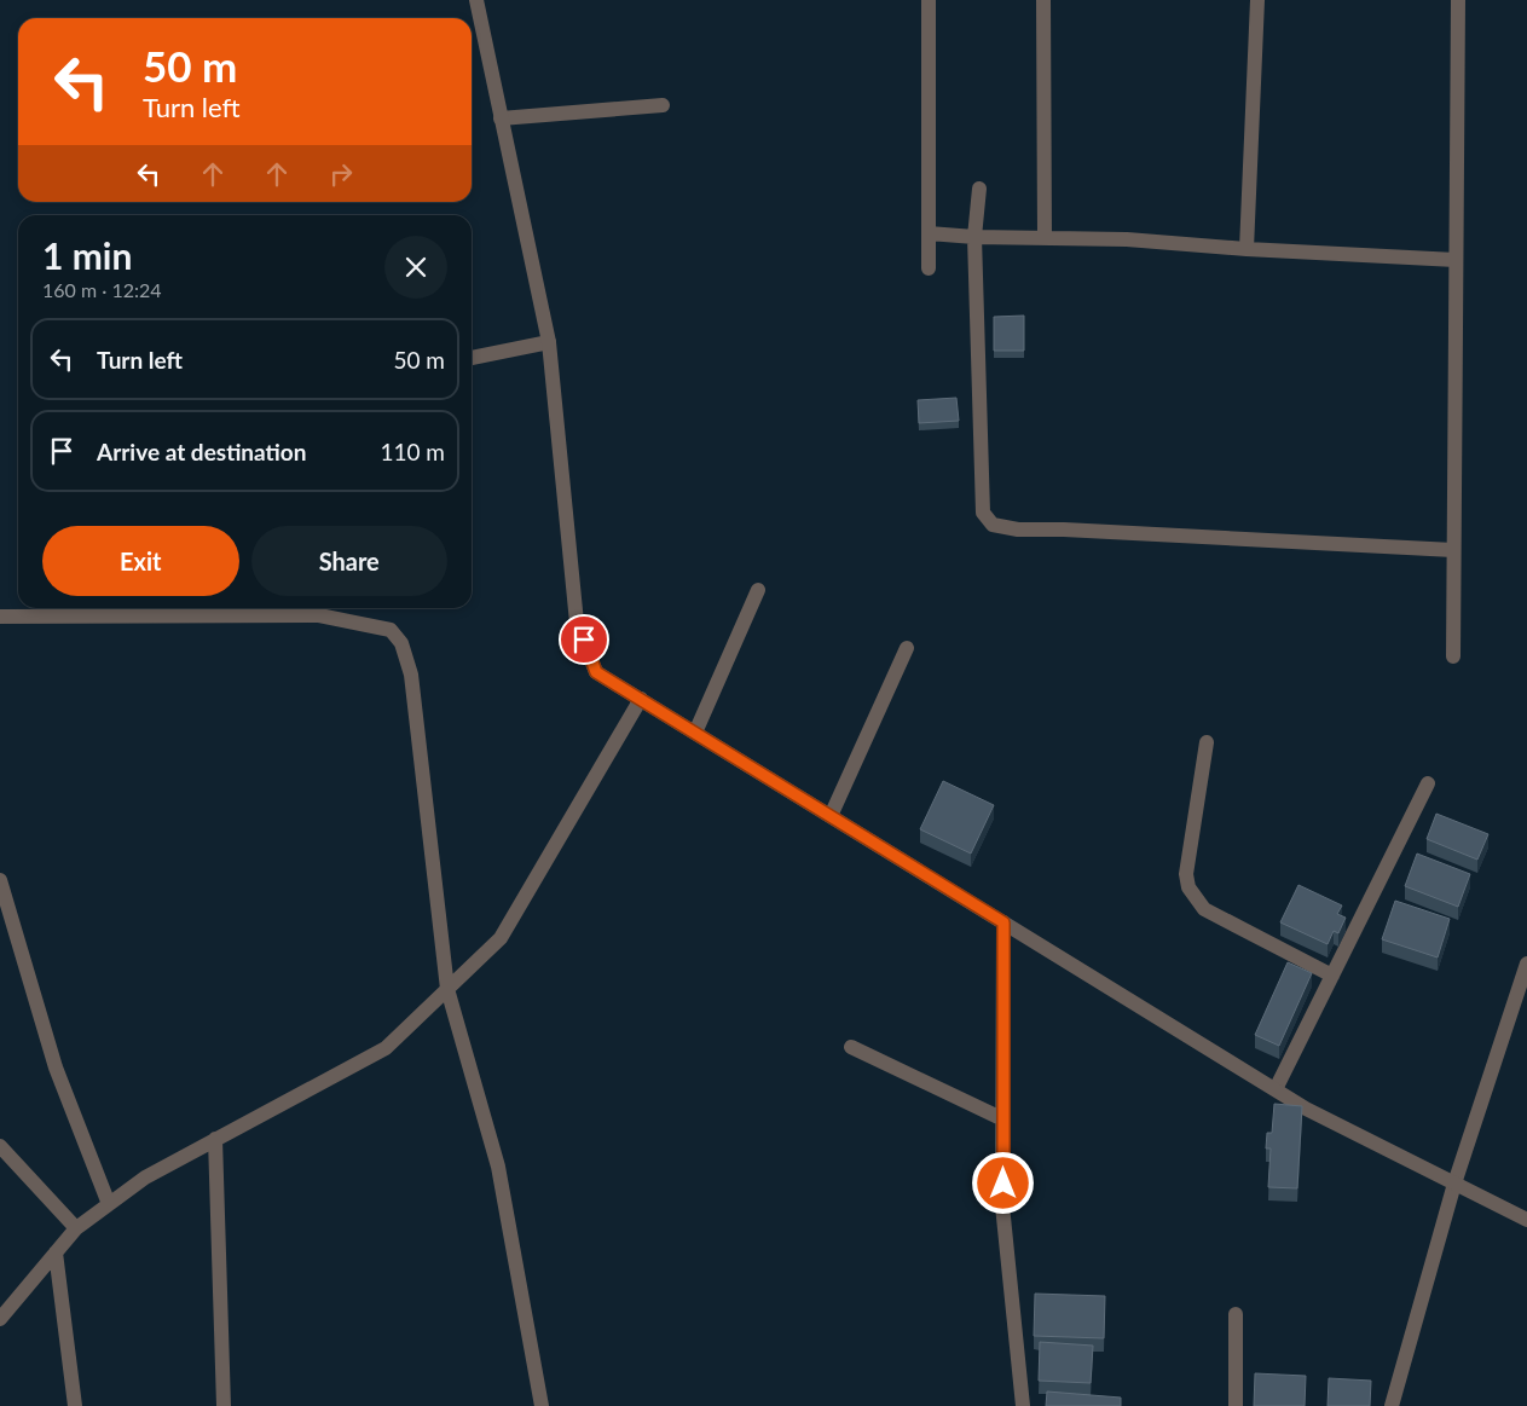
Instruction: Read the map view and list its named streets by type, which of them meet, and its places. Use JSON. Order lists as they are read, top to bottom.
{
  "page": {
    "turn": ["50 m", "Turn left"],
    "heading": ["1 min", "160 m · 12:24"],
    "list": [
      {
        "name": "Turn left",
        "value": "50 m"
      },
      {
        "name": "Arrive at destination",
        "value": "110 m"
      }
    ],
    "buttons": ["Exit", "Share"]
  }
}
